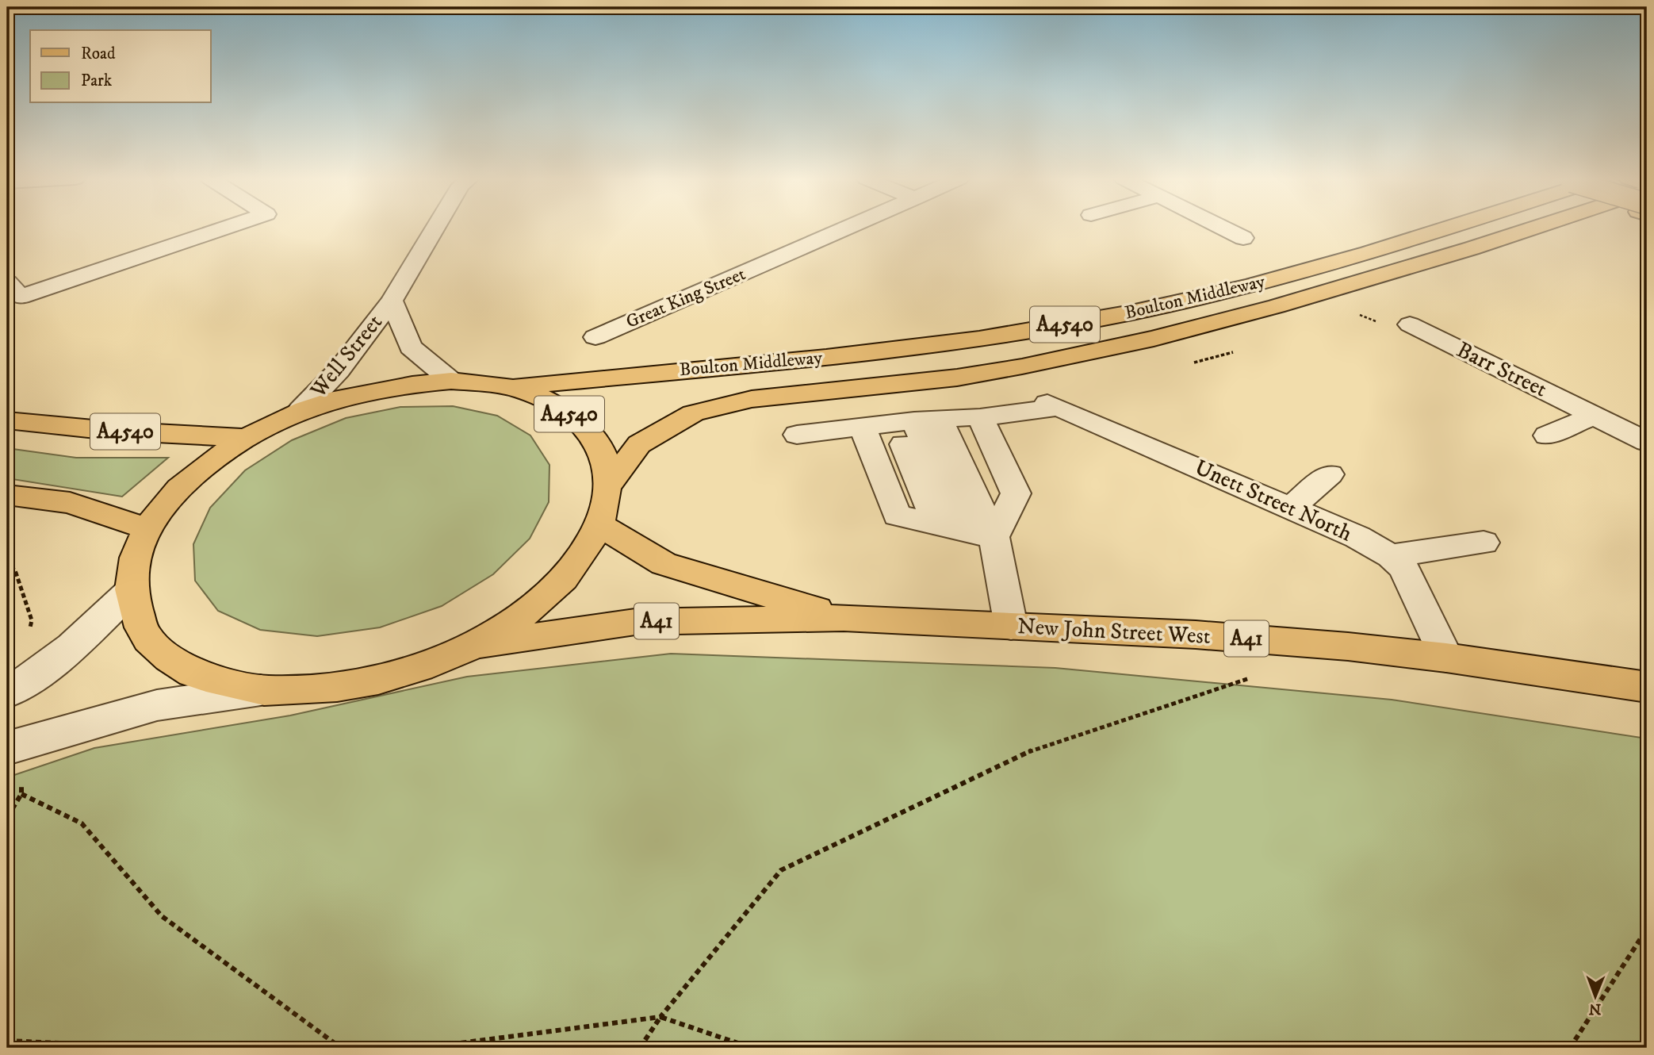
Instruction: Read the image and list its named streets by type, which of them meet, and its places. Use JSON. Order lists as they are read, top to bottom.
{
  "streets": {
    "main road": [
      "Boulton Middleway",
      "A4540",
      "A41",
      "New John Street West"
    ],
    "street": [
      "Great King Street",
      "Well Street",
      "Barr Street",
      "Unett Street North"
    ]
  },
  "crossings": [
    ["Boulton Middleway", "A4540"],
    ["A4540", "Well Street"],
    ["A4540", "New John Street West"],
    ["Unett Street North", "New John Street West"]
  ],
  "legend": ["Road", "Park"],
  "north": "bottom"
}
